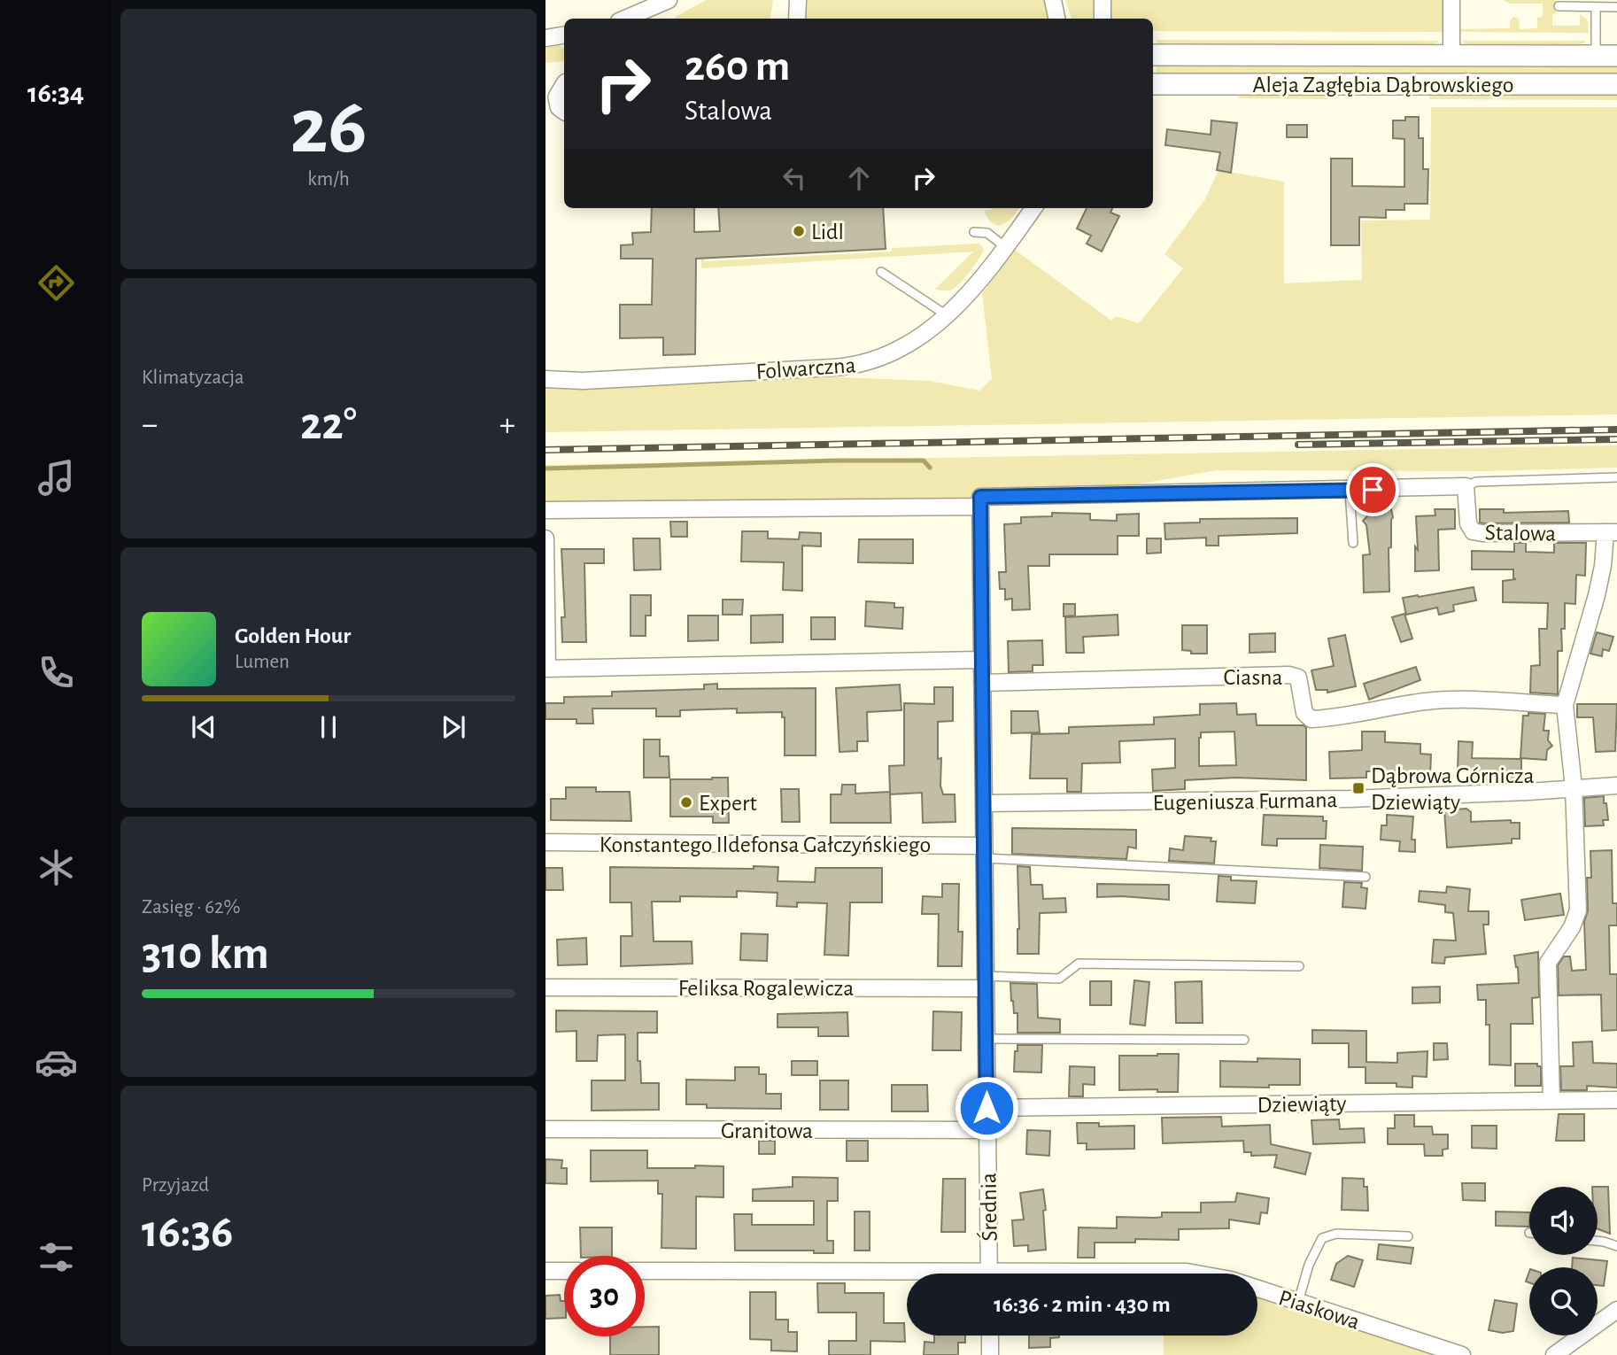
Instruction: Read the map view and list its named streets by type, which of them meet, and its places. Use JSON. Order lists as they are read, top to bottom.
{
  "streets": {
    "street": [
      "Aleja Zagłębia Dąbrowskiego",
      "Folwarczna",
      "Stalowa",
      "Ciasna",
      "Eugeniusza Furmana",
      "Konstantego Ildefonsa Gałczyńskiego",
      "Feliksa Rogalewicza",
      "Dziewiąty",
      "Granitowa",
      "Średnia",
      "Piaskowa"
    ]
  },
  "crossings": [
    ["Ciasna", "Średnia"],
    ["Eugeniusza Furmana", "Średnia"],
    ["Konstantego Ildefonsa Gałczyńskiego", "Średnia"],
    ["Feliksa Rogalewicza", "Średnia"],
    ["Dziewiąty", "Średnia"],
    ["Granitowa", "Średnia"]
  ],
  "places": {
    "other": ["Lidl", "Expert"],
    "transit": ["Dąbrowa Górnicza Dziewiąty"]
  },
  "page": {
    "tabs": "16:34",
    "tile": [
      ["26", "km/h"],
      "Klimatyzacja",
      ["Zasięg · 62%", "310 km"],
      ["Przyjazd", "16:36"]
    ],
    "turn": ["260 m", "Stalowa"],
    "heat": ["−", "22°", "+"],
    "song": ["Golden Hour", "Lumen"],
    "limit": "30",
    "trip": "16:36 · 2 min · 430 m"
  }
}
